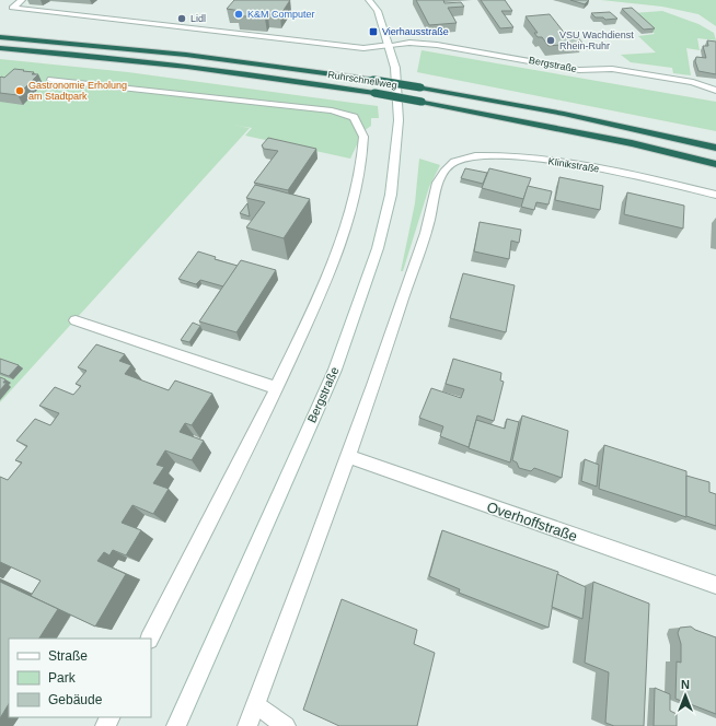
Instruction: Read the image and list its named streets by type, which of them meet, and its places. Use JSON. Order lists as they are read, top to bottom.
{
  "streets": {
    "highway": ["Ruhrschnellweg"],
    "street": ["Bergstraße", "Klinikstraße", "Overhoffstraße"]
  },
  "crossings": [
    ["Klinikstraße", "Overhoffstraße"]
  ],
  "places": {
    "other": [
      "K&M Computer",
      "Lidl",
      "VSU Wachdienst Rhein-Ruhr",
      "Gastronomie Erholung am Stadtpark"
    ],
    "transit": ["Vierhausstraße"]
  },
  "legend": ["Straße", "Park", "Gebäude"],
  "north": "top"
}
